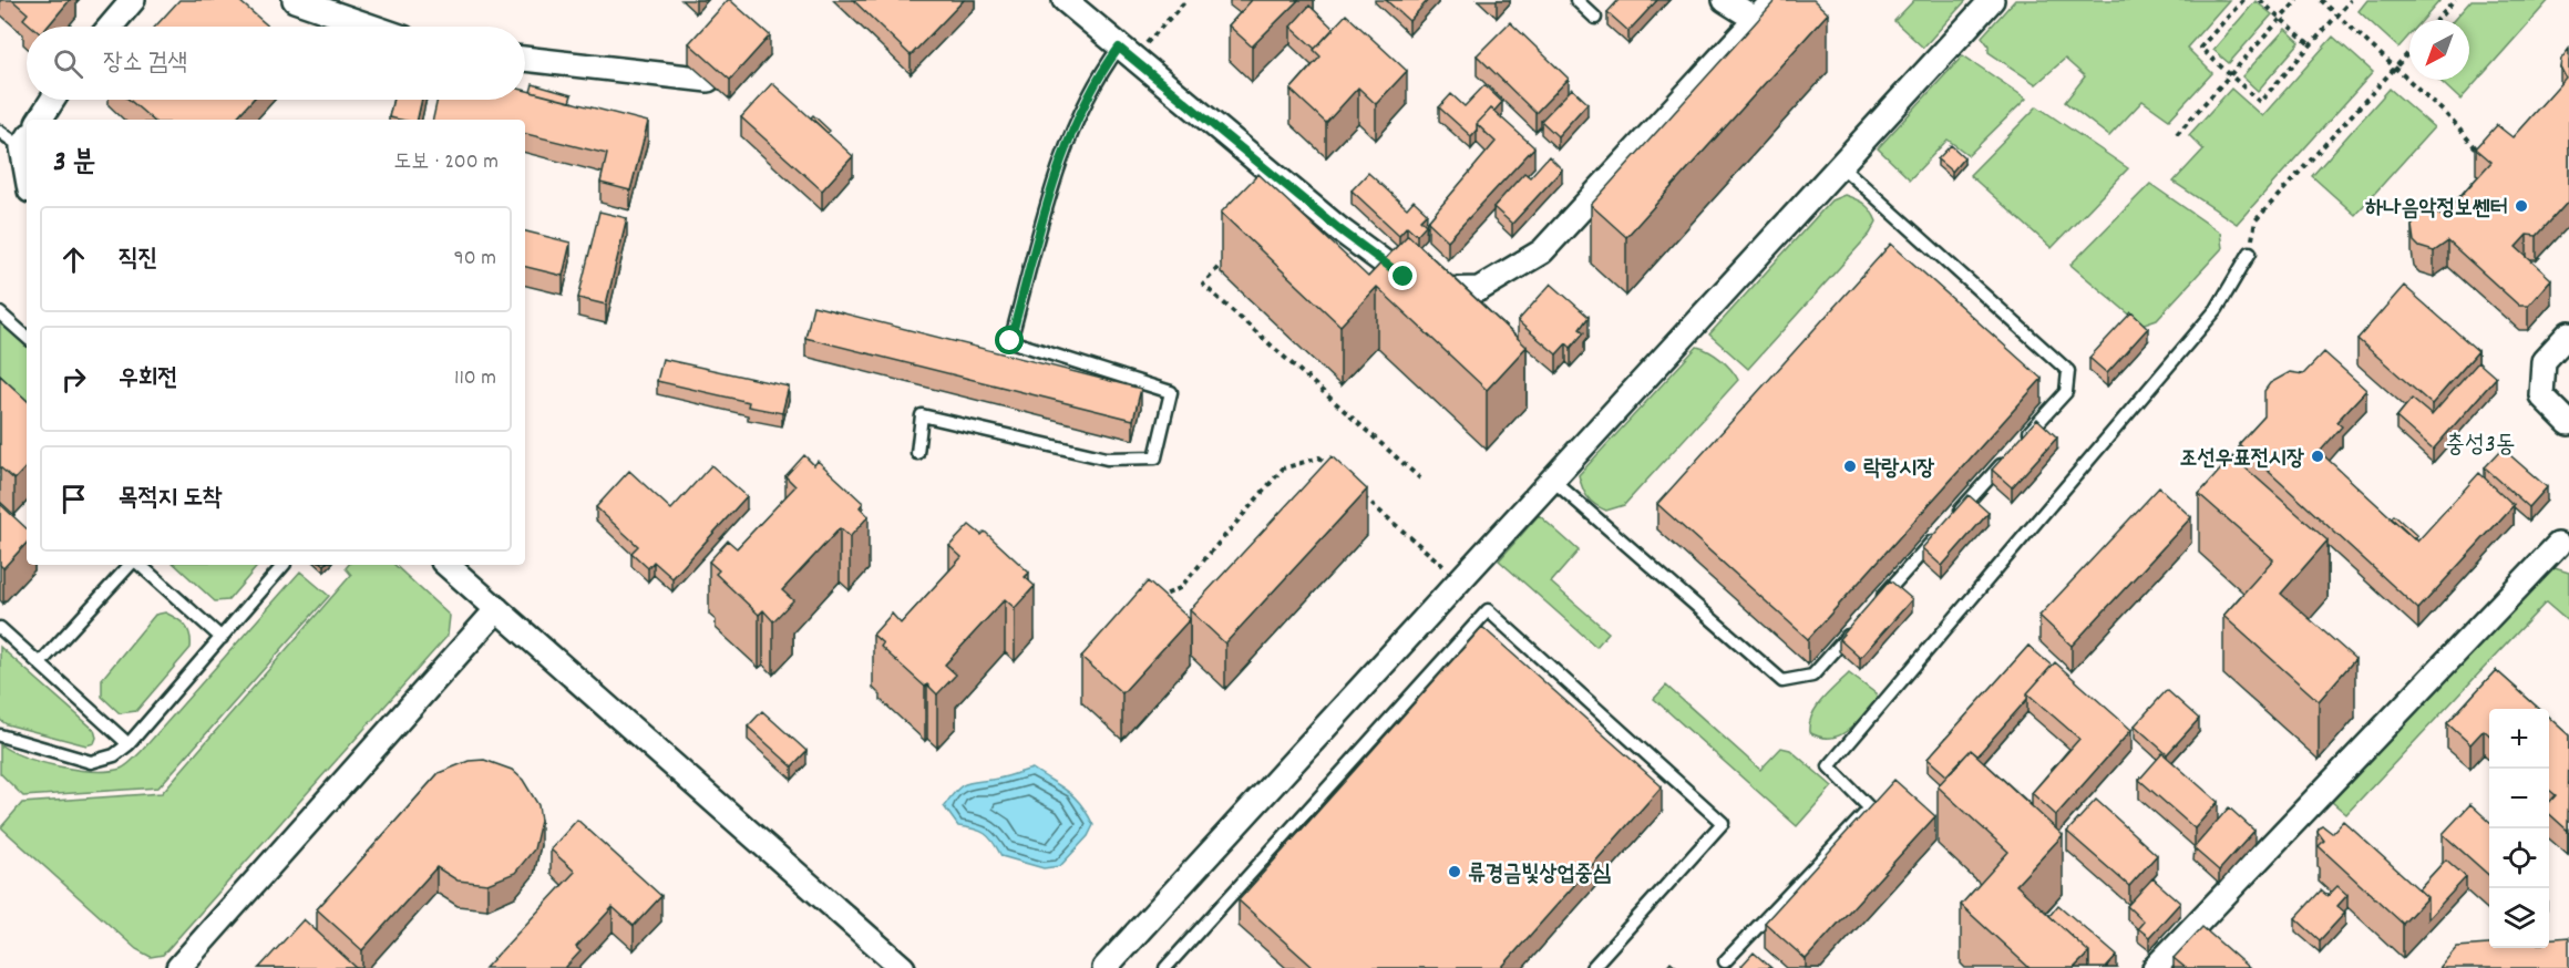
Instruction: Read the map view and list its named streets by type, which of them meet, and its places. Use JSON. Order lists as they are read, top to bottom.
{
  "districts": ["충성3동"],
  "places": [
    "하나음악정보쎈터",
    "조선우표전시장",
    "락랑시장",
    "류경금빛상업중심"
  ],
  "north": "bottom left",
  "page": {
    "search": "장소 검색",
    "heading": ["3 분", "도보 · 200 m"],
    "list": [
      ["직진", "90 m"],
      ["우회전", "110 m"],
      "목적지 도착"
    ],
    "map_buttons": ["+", "−"]
  }
}
